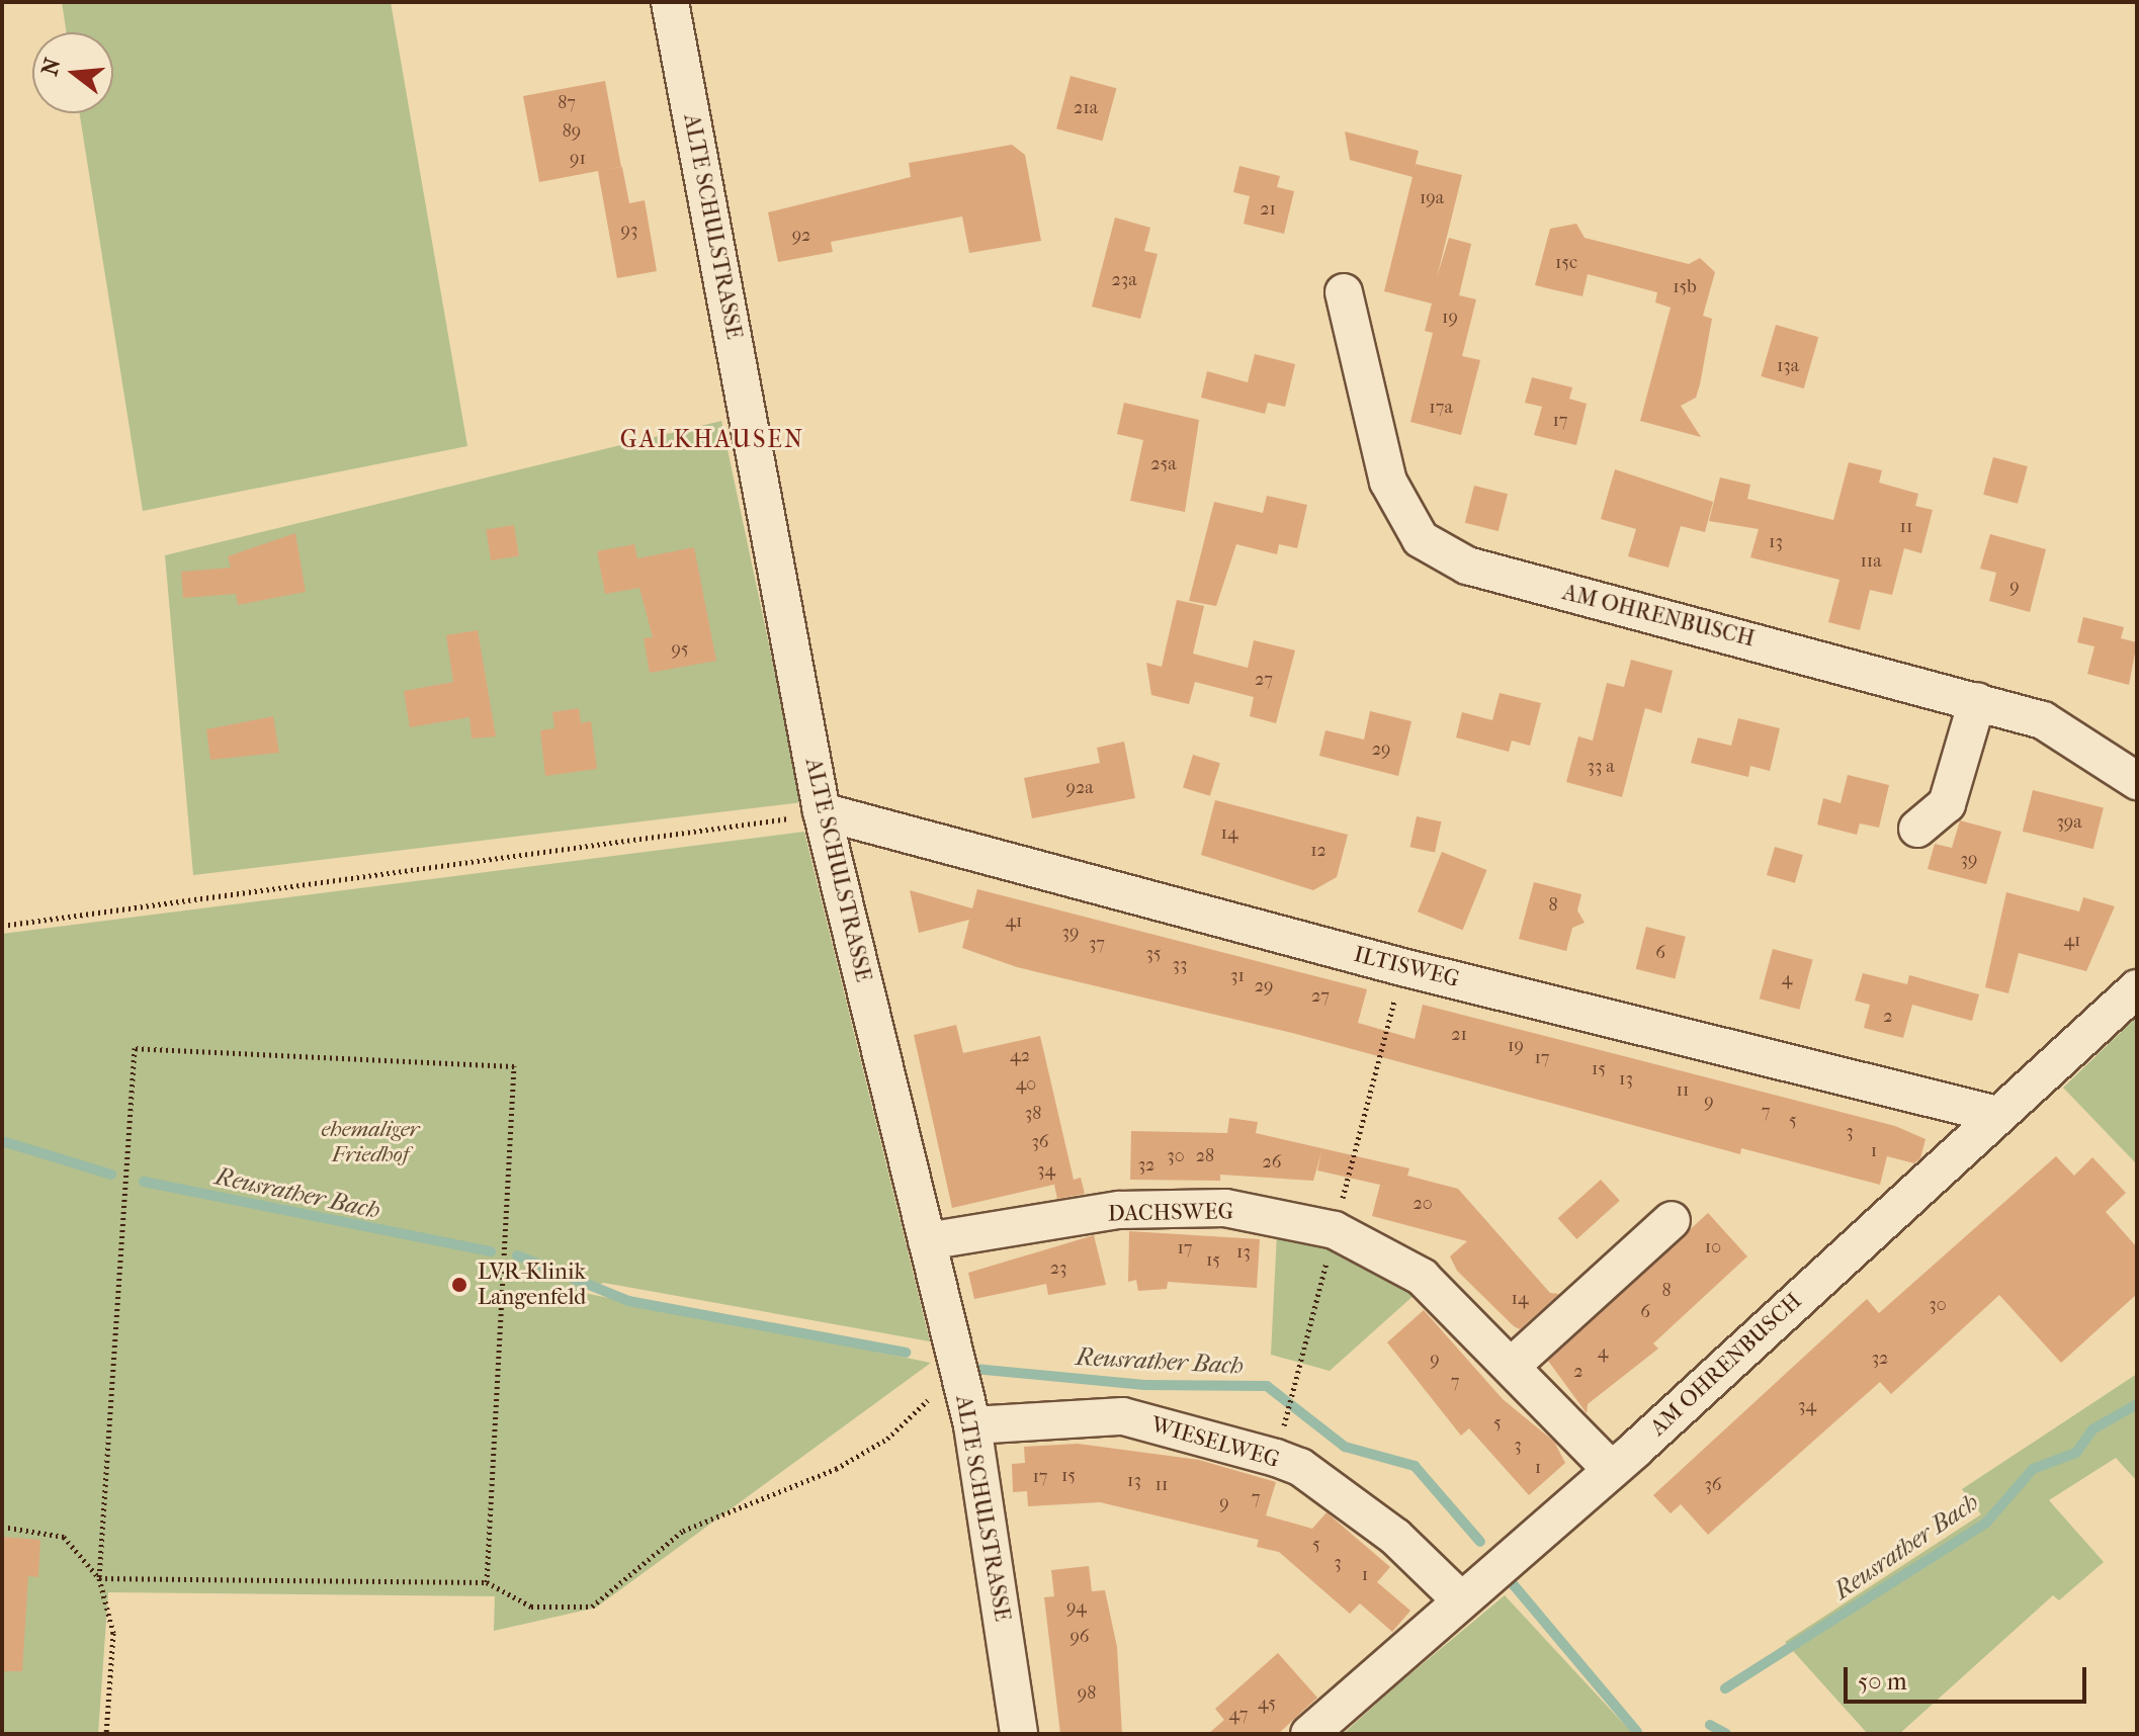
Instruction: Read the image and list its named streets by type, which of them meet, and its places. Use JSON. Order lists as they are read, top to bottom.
{
  "streets": {
    "street": [
      "ALTE SCHULSTRASSE",
      "AM OHRENBUSCH",
      "ILTISWEG",
      "DACHSWEG",
      "WIESELWEG"
    ]
  },
  "crossings": [
    ["ALTE SCHULSTRASSE", "ILTISWEG"],
    ["ALTE SCHULSTRASSE", "DACHSWEG"],
    ["ALTE SCHULSTRASSE", "WIESELWEG"],
    ["AM OHRENBUSCH", "ILTISWEG"],
    ["AM OHRENBUSCH", "DACHSWEG"],
    ["AM OHRENBUSCH", "WIESELWEG"]
  ],
  "districts": ["GALKHAUSEN"],
  "water": ["Reusrather Bach"],
  "parks": ["ehemaliger Friedhof"],
  "places": ["LVR-Klinik Langenfeld"],
  "house_numbers": [
    "87",
    "21a",
    "89",
    "91",
    "19a",
    "21",
    "93",
    "92",
    "15c",
    "23a",
    "15b",
    "19",
    "13a",
    "17a",
    "17",
    "25a",
    "11",
    "13",
    "11a",
    "9",
    "95",
    "27",
    "29",
    "33 a",
    "92a",
    "39a",
    "14",
    "12",
    "39",
    "8",
    "41",
    "39",
    "41",
    "37",
    "6",
    "35",
    "33",
    "31",
    "4",
    "29",
    "27",
    "2",
    "21",
    "19",
    "42",
    "17",
    "15",
    "13",
    "40",
    "11",
    "9",
    "7",
    "38",
    "5",
    "3",
    "36",
    "1",
    "30",
    "28",
    "26",
    "32",
    "34",
    "20",
    "10",
    "17",
    "13",
    "15",
    "23",
    "8",
    "14",
    "30",
    "6",
    "4",
    "32",
    "9",
    "2",
    "7",
    "34",
    "5",
    "3",
    "1",
    "15",
    "17",
    "13",
    "11",
    "36",
    "7",
    "9",
    "5",
    "3",
    "1",
    "94",
    "96",
    "98",
    "45",
    "47"
  ],
  "scale_bar": "50 m",
  "north": "left"
}
